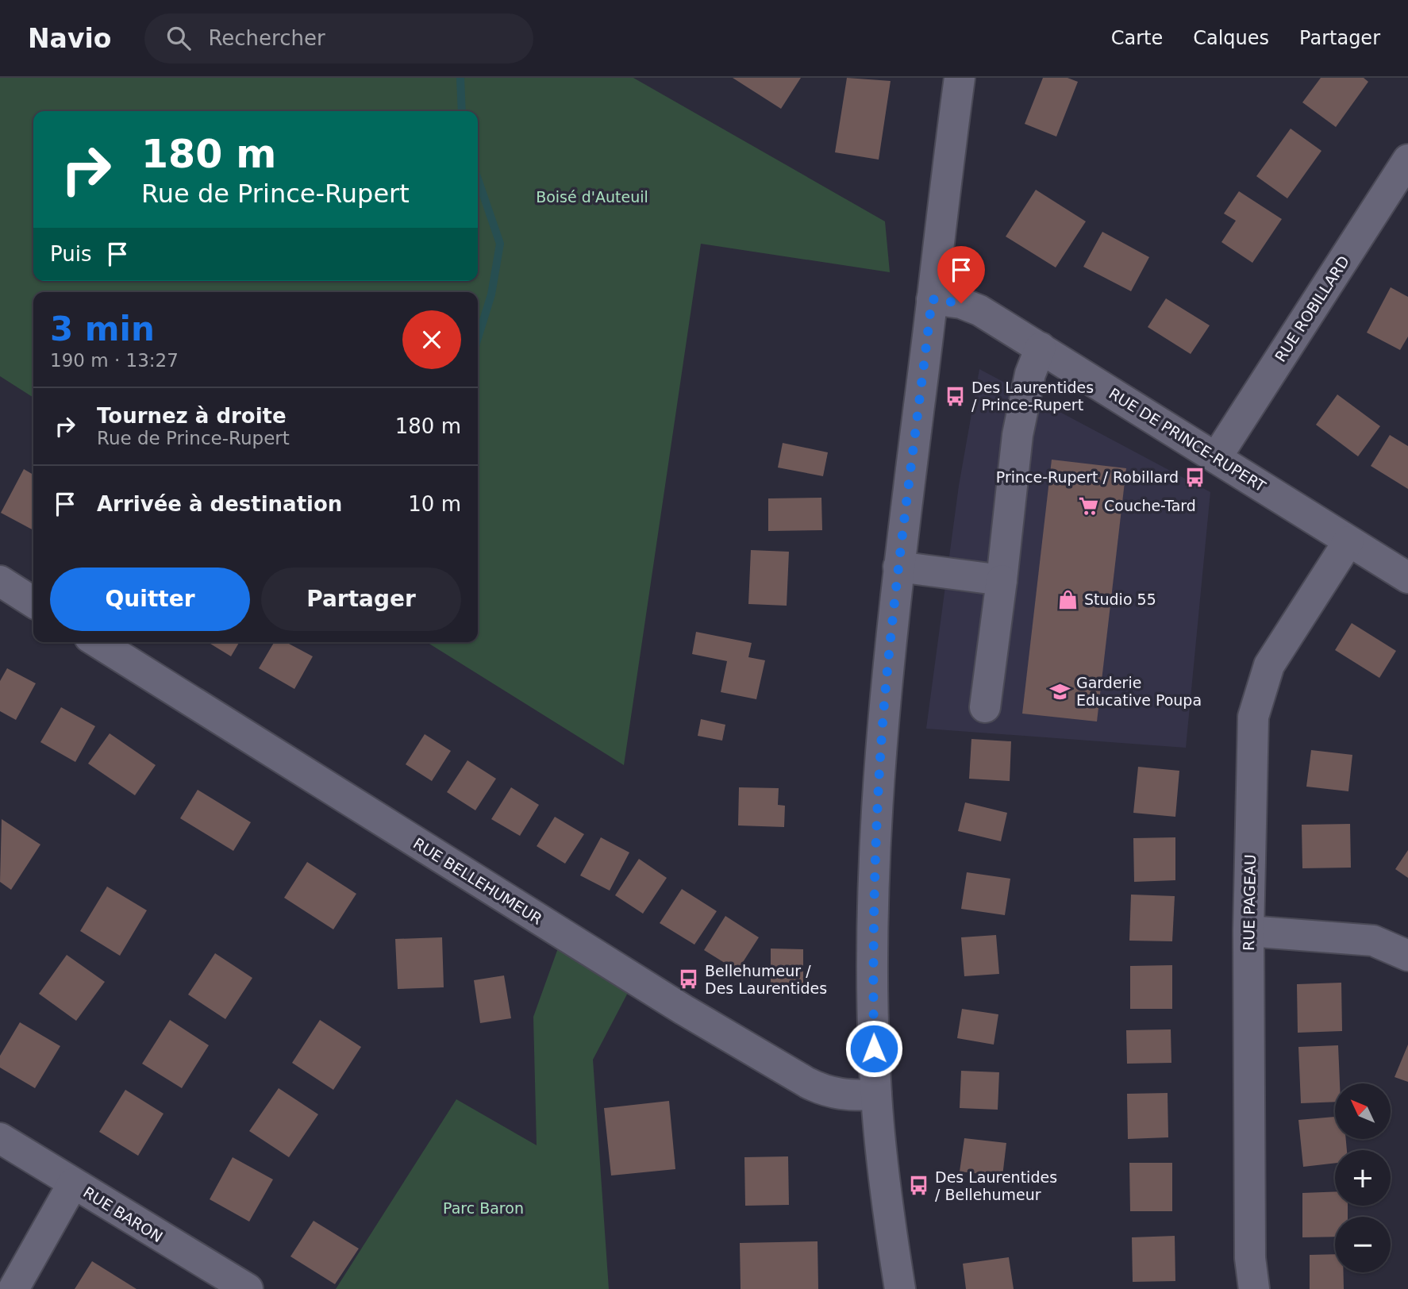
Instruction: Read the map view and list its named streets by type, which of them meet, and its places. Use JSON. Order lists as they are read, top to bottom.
{
  "streets": {
    "street": [
      "RUE ROBILLARD",
      "RUE DE PRINCE-RUPERT",
      "RUE BELLEHUMEUR",
      "RUE PAGEAU",
      "RUE BARON"
    ]
  },
  "crossings": [
    ["RUE ROBILLARD", "RUE DE PRINCE-RUPERT"],
    ["RUE DE PRINCE-RUPERT", "RUE PAGEAU"]
  ],
  "parks": ["Boisé d'Auteuil", "Parc Baron"],
  "places": {
    "bus stop": [
      "Des Laurentides / Prince-Rupert",
      "Prince-Rupert / Robillard",
      "Bellehumeur / Des Laurentides",
      "Des Laurentides / Bellehumeur"
    ],
    "supermarket": ["Couche-Tard"],
    "shop": ["Studio 55"],
    "school or university": ["Garderie Educative Poupa"]
  },
  "north": "top left",
  "page": {
    "header": "Navio",
    "search": "Rechercher",
    "nav": ["Carte", "Calques", "Partager"],
    "turn": ["180 m", "Rue de Prince-Rupert"],
    "then": "Puis",
    "heading": ["3 min", "190 m · 13:27"],
    "list": [
      {
        "name": "Tournez à droite",
        "note": "Rue de Prince-Rupert",
        "value": "180 m"
      },
      {
        "name": "Arrivée à destination",
        "value": "10 m"
      }
    ],
    "buttons": ["Quitter", "Partager"],
    "map_buttons": ["+", "−"]
  }
}
